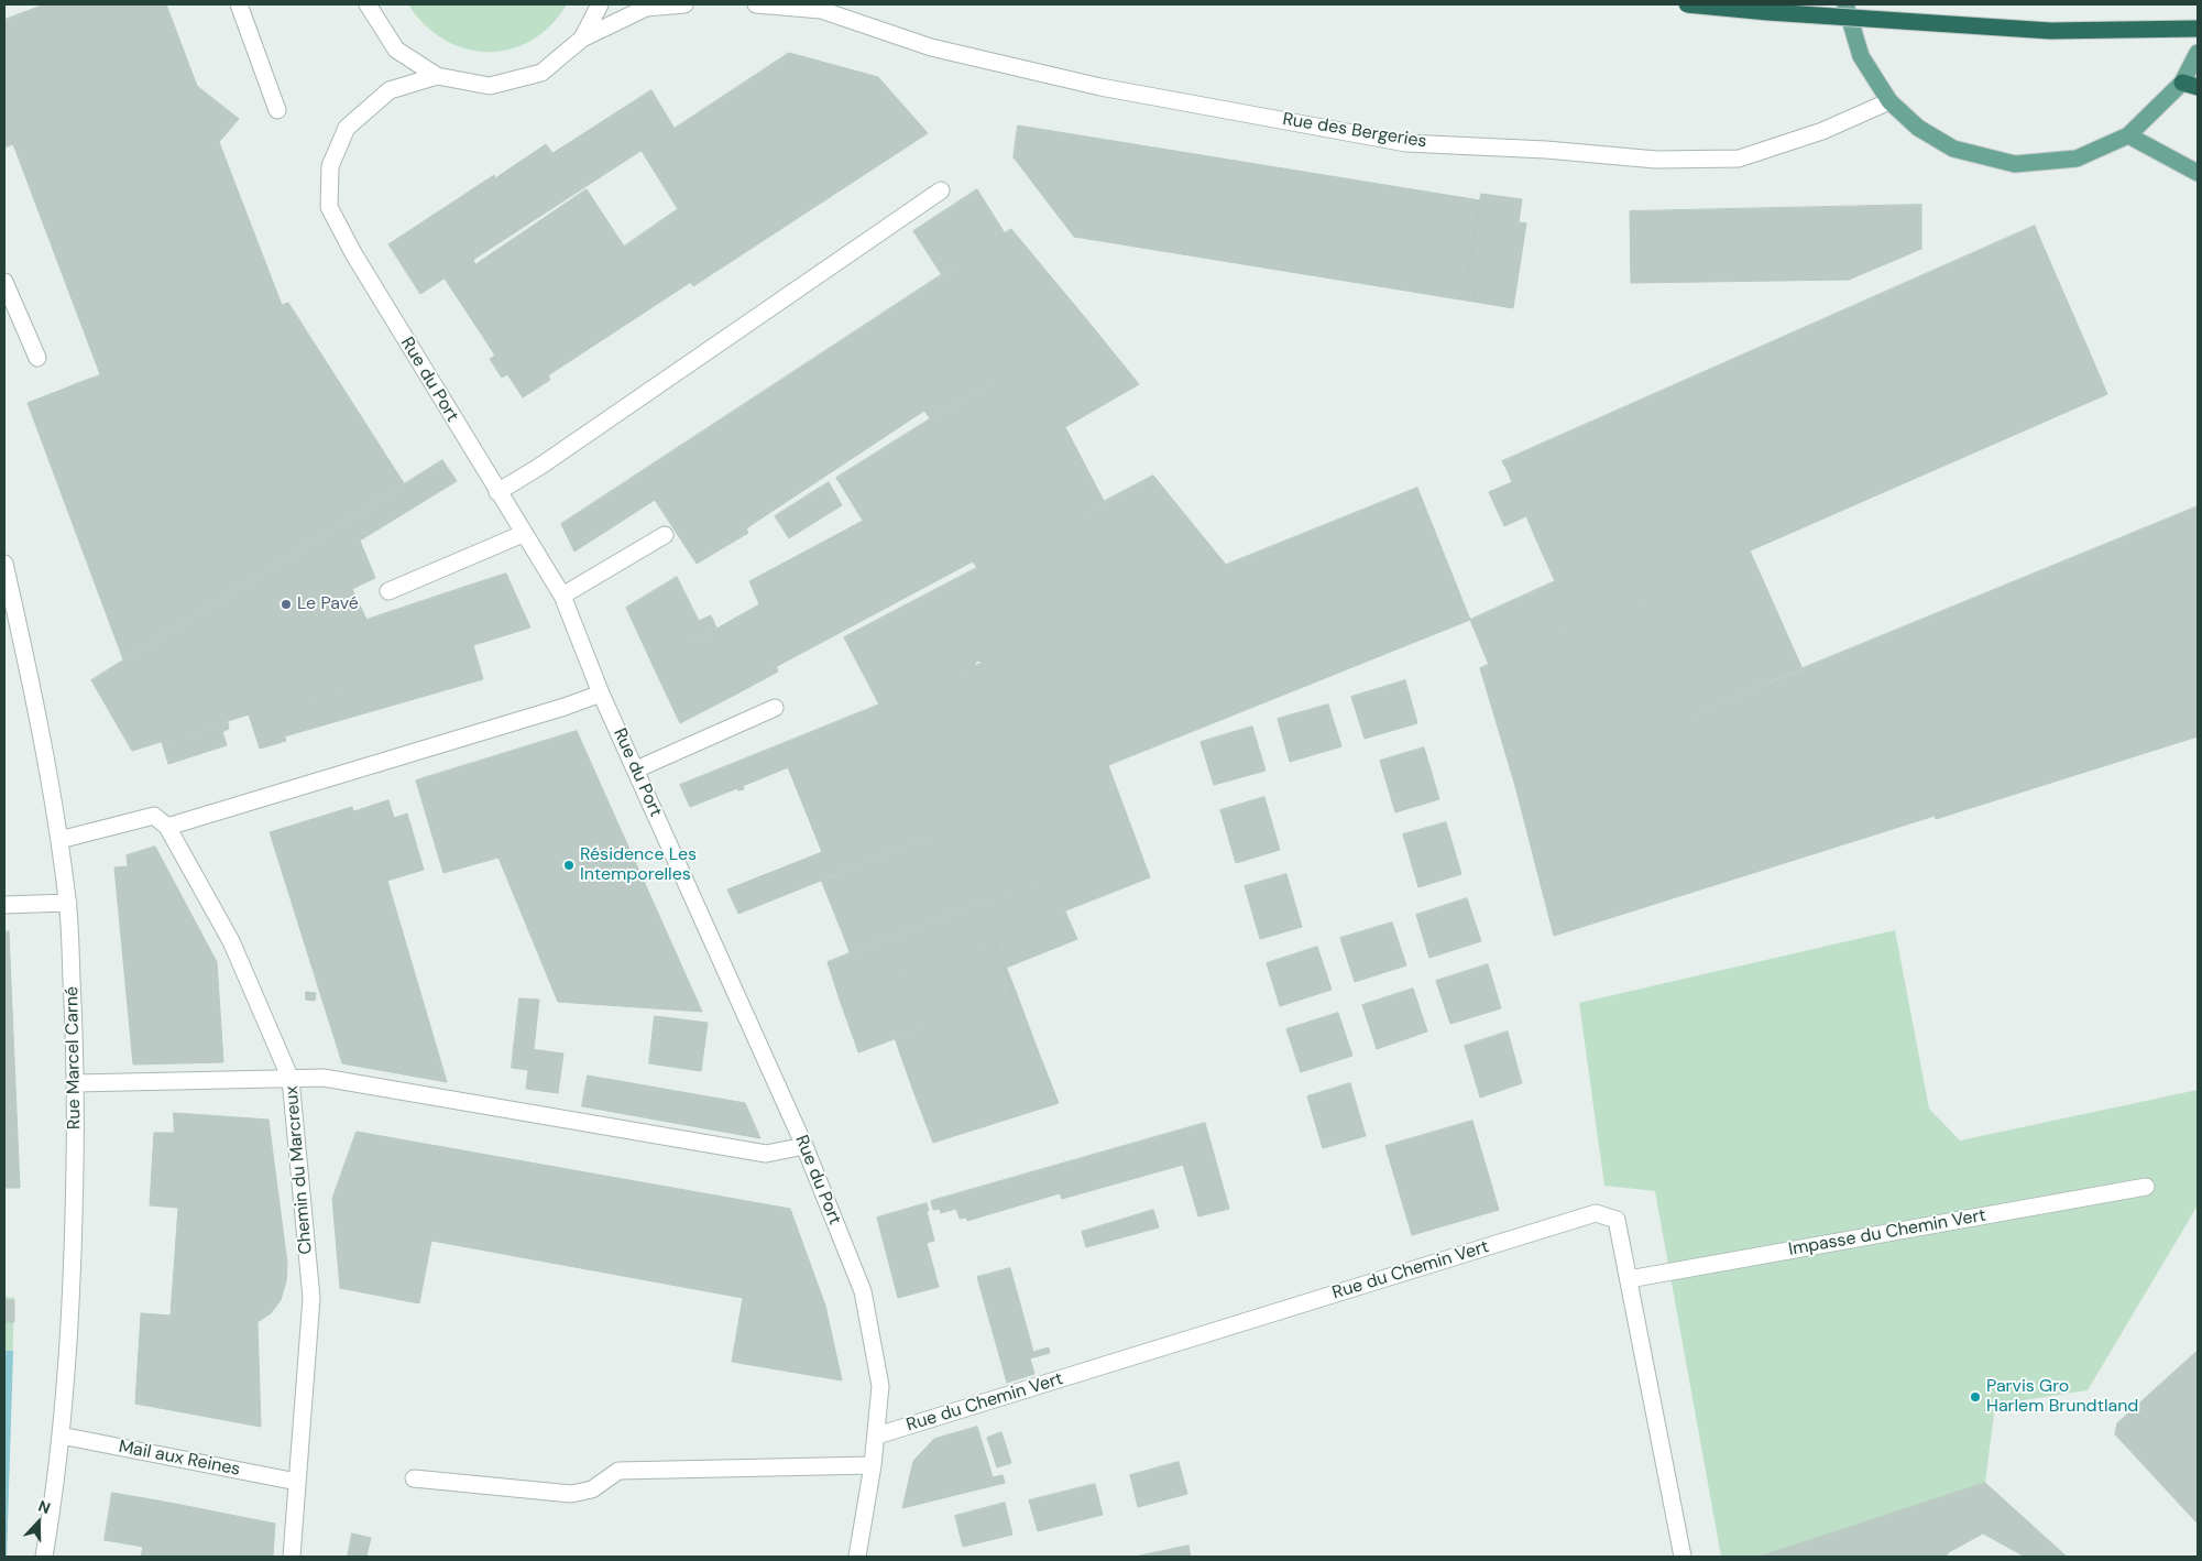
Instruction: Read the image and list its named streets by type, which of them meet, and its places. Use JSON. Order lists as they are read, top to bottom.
{
  "streets": {
    "street": [
      "Rue des Bergeries",
      "Rue du Port",
      "Rue Marcel Carné",
      "Chemin du Marcreux",
      "Impasse du Chemin Vert",
      "Rue du Chemin Vert",
      "Mail aux Reines"
    ]
  },
  "crossings": [
    ["Rue du Port", "Rue du Chemin Vert"],
    ["Rue Marcel Carné", "Mail aux Reines"],
    ["Chemin du Marcreux", "Mail aux Reines"],
    ["Impasse du Chemin Vert", "Rue du Chemin Vert"]
  ],
  "places": ["Le Pavé", "Résidence Les Intemporelles", "Parvis Gro Harlem Brundtland"],
  "north": "top"
}
